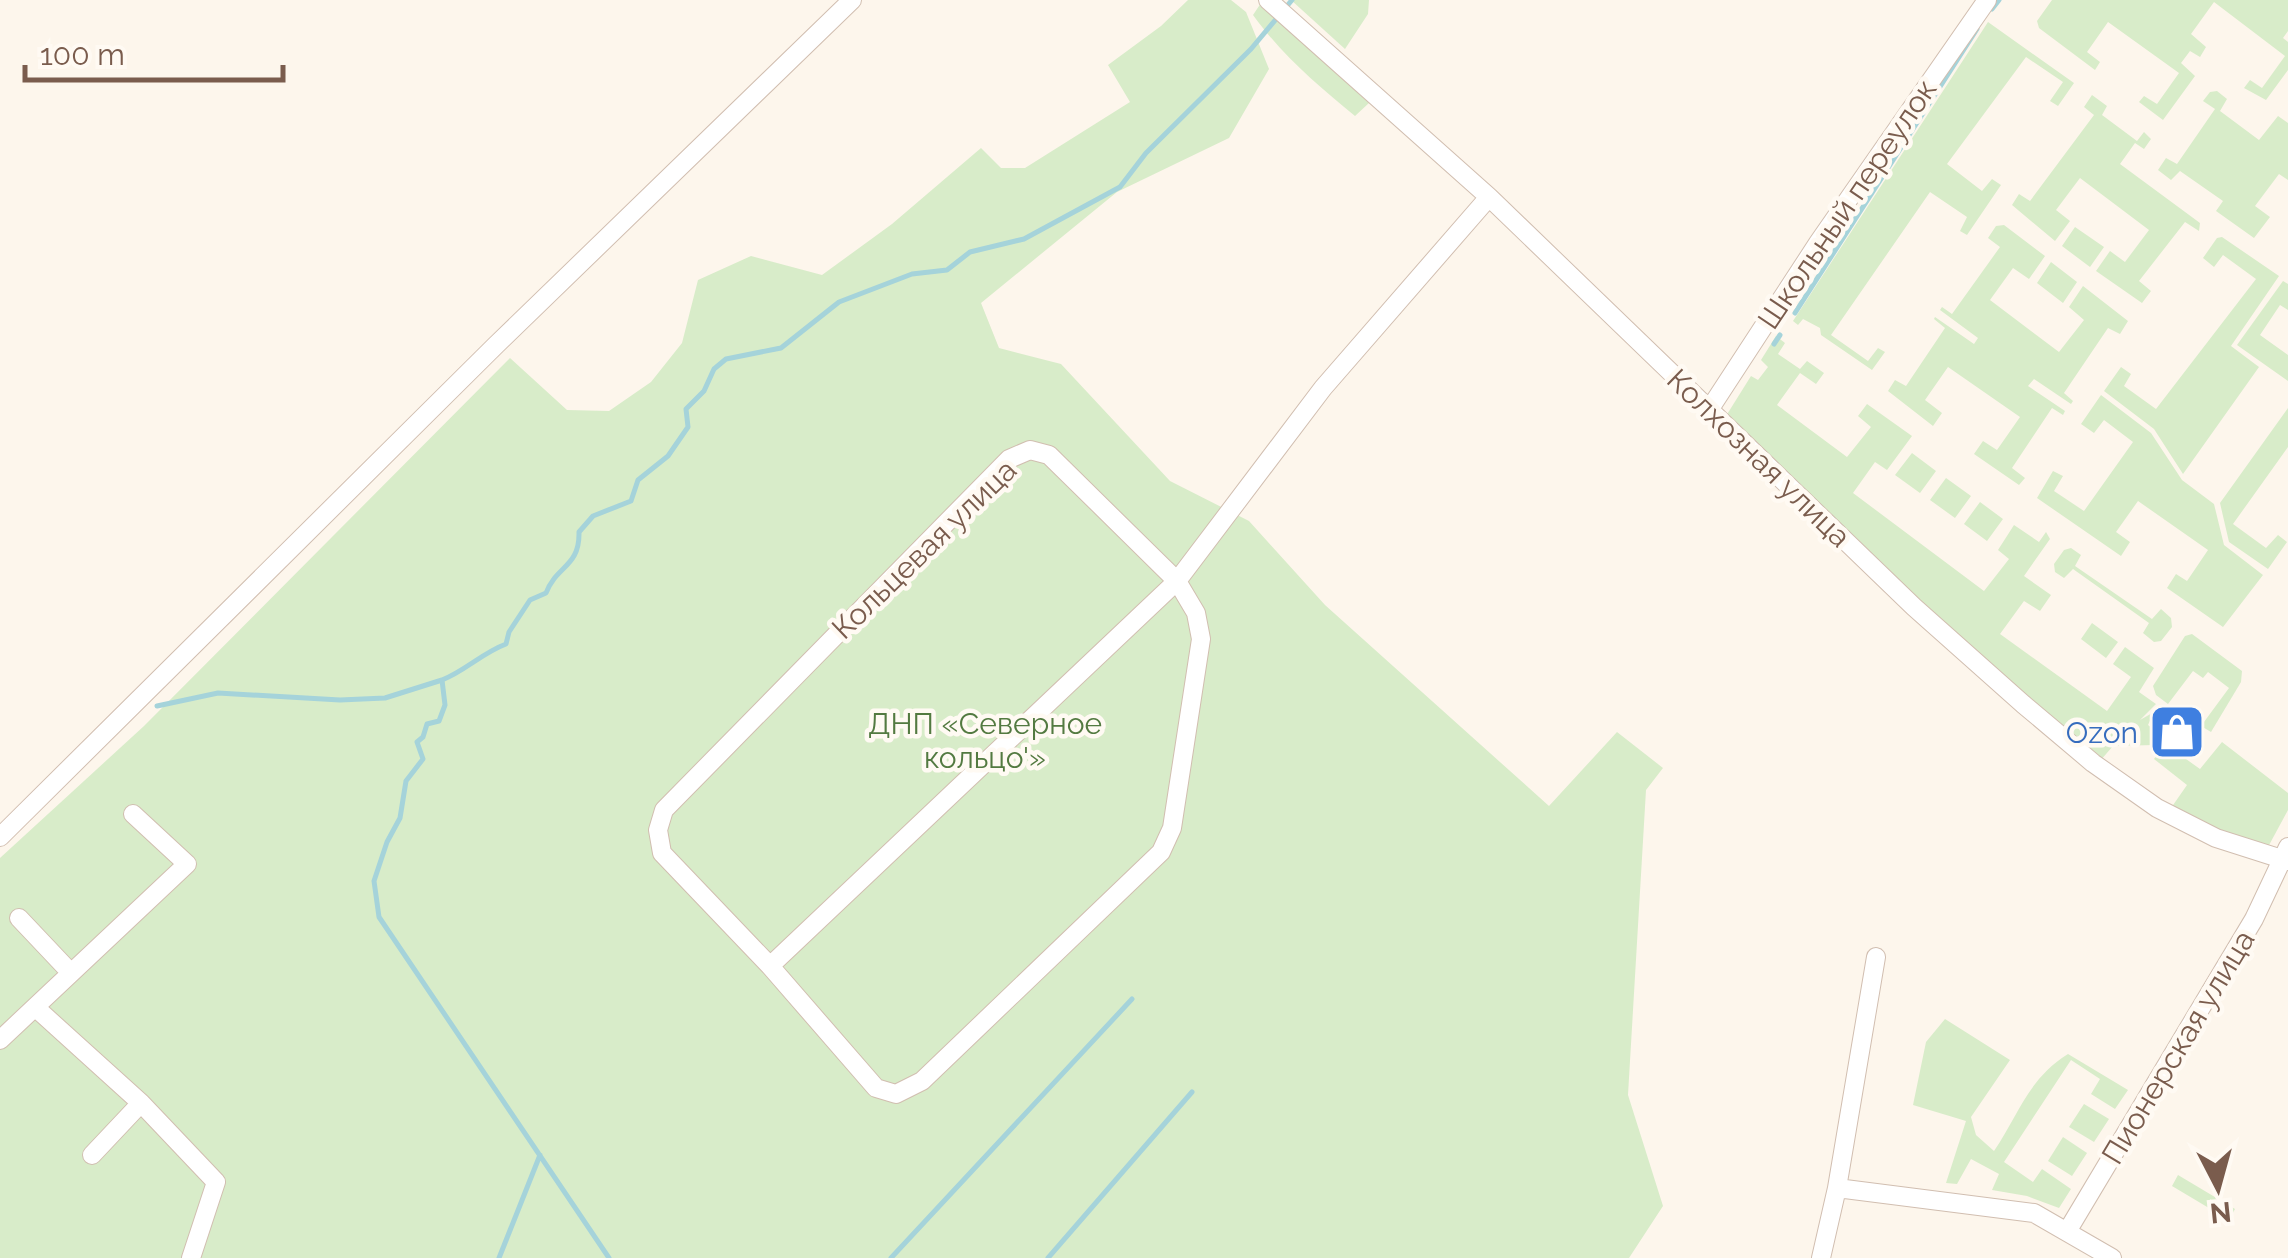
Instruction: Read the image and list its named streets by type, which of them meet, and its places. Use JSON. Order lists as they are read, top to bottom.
{
  "streets": {
    "street": [
      "Школьный переулок",
      "Колхозная улица",
      "Кольцевая улица",
      "Пионерская улица"
    ]
  },
  "crossings": [
    ["Школьный переулок", "Колхозная улица"],
    ["Колхозная улица", "Пионерская улица"]
  ],
  "parks": ["ДНП «Северное кольцо'»"],
  "places": {
    "shop": ["Ozon"]
  },
  "scale_bar": "100 m",
  "north": "bottom"
}
